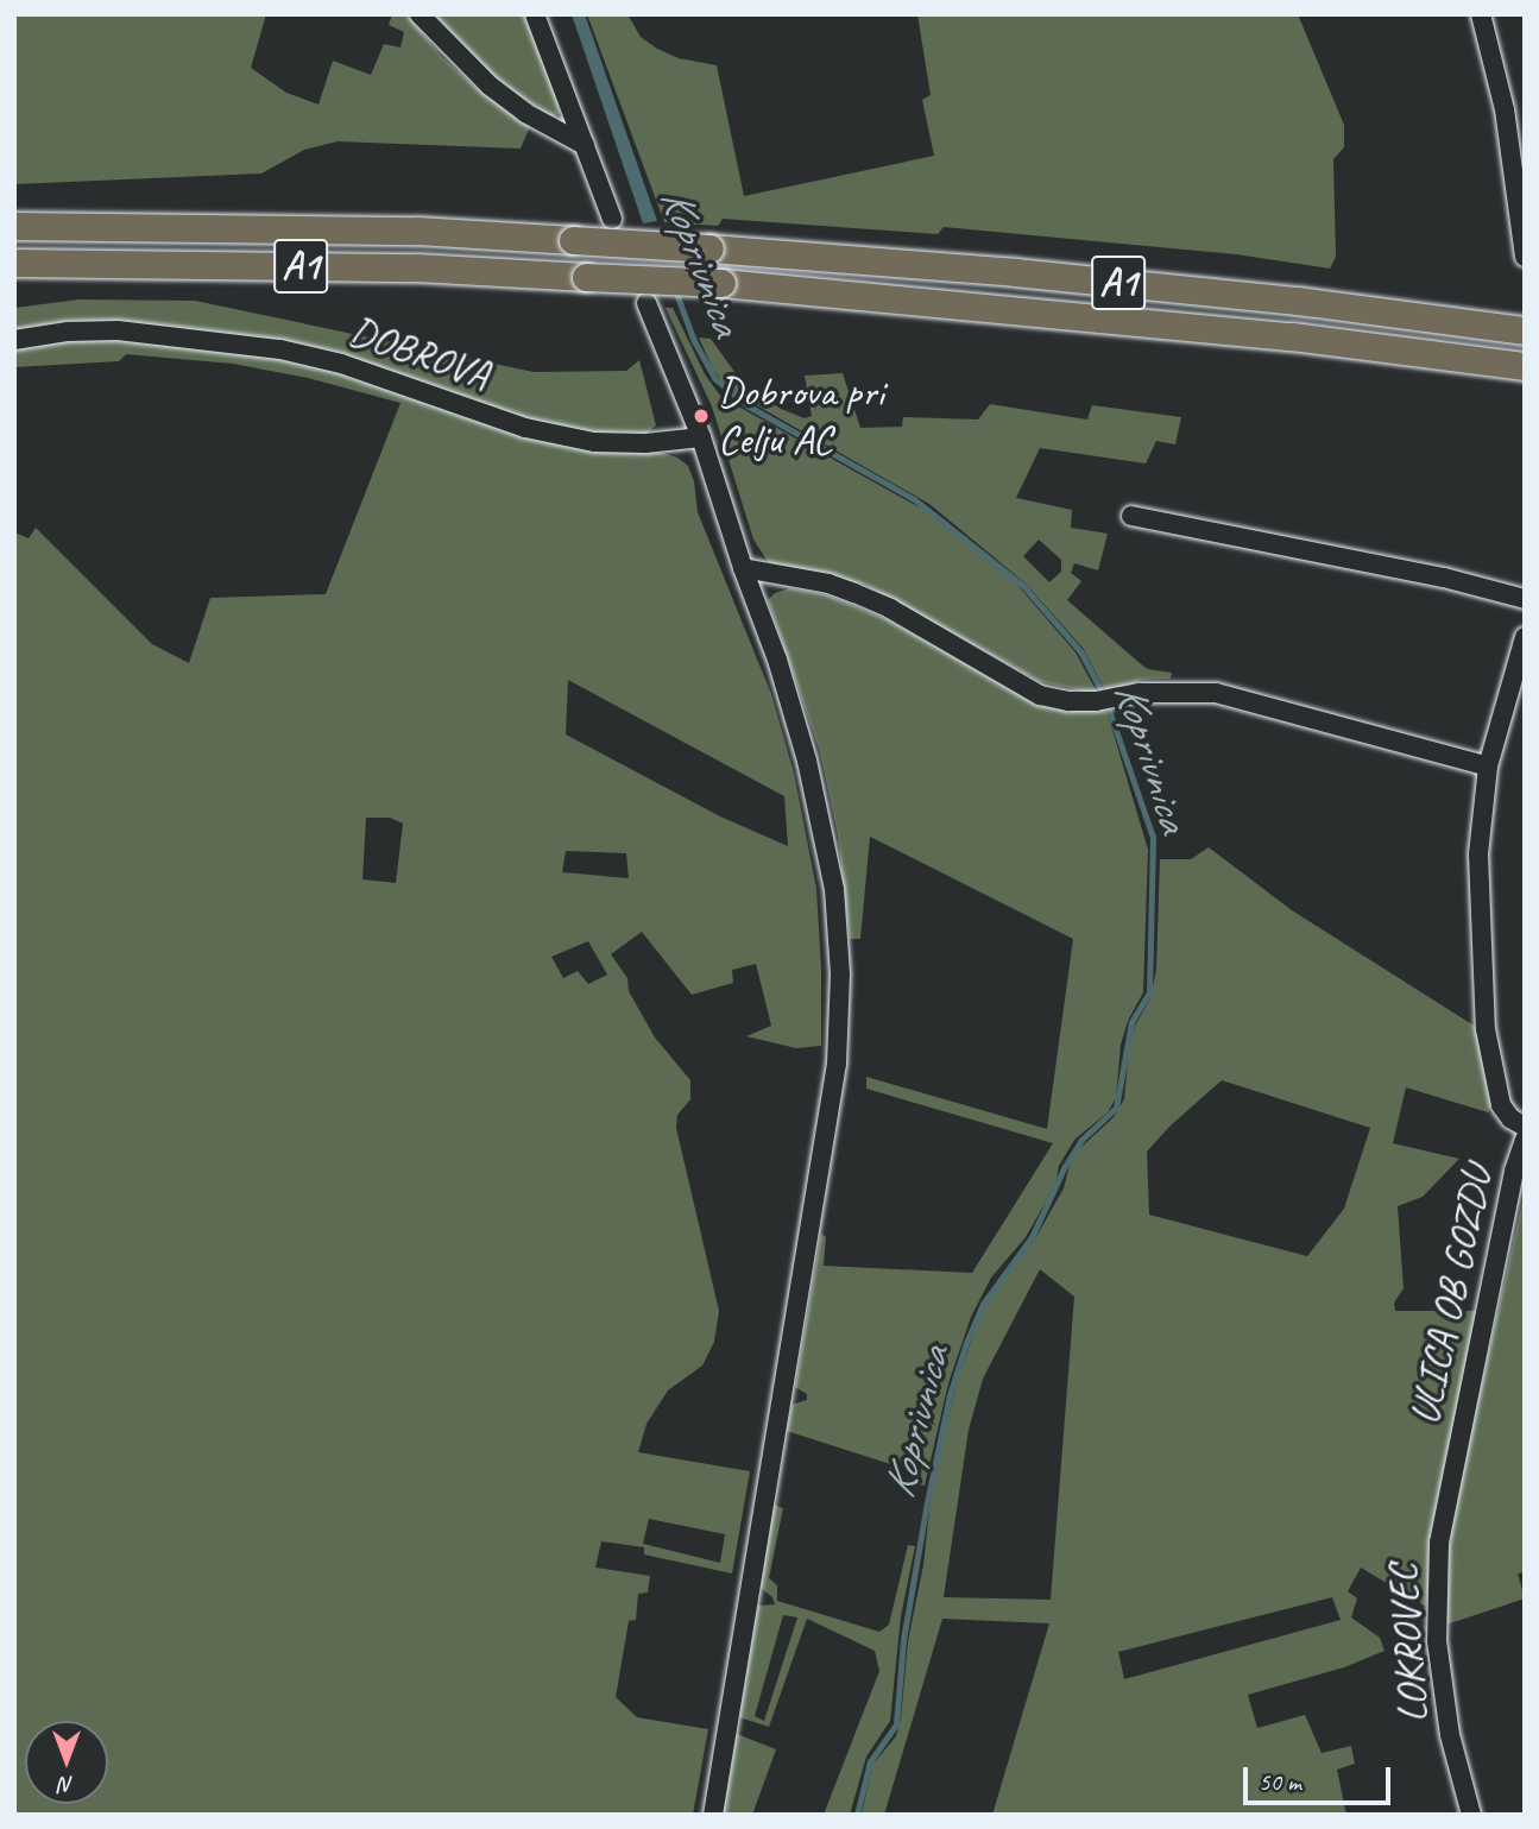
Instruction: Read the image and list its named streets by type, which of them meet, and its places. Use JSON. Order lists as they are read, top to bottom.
{
  "streets": {
    "highway": ["A1"],
    "street": ["DOBROVA", "ULICA OB GOZDU", "LOKROVEC"]
  },
  "crossings": [
    ["ULICA OB GOZDU", "LOKROVEC"]
  ],
  "water": ["Koprivnica"],
  "places": ["Dobrova pri Celju AC"],
  "scale_bar": "50 m",
  "north": "bottom"
}
